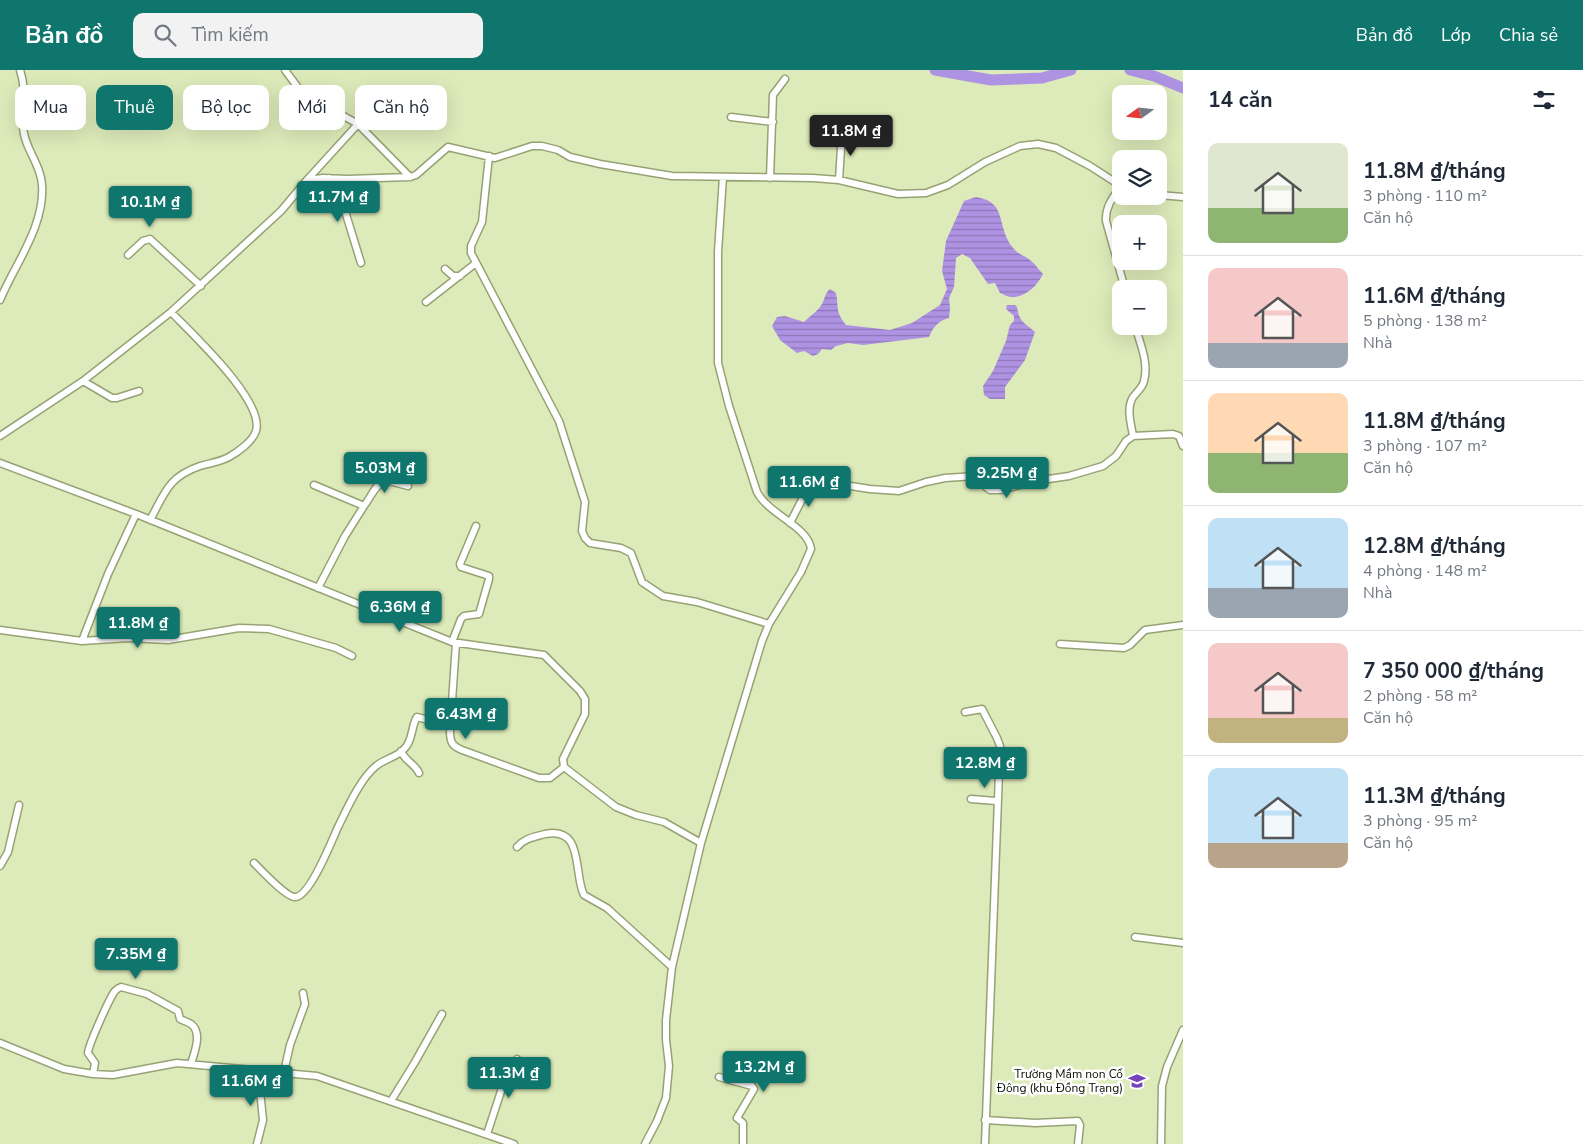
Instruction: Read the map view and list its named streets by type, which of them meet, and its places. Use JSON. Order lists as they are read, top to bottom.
{
  "places": {
    "school or university": ["Trường Mầm non Cổ Đông (khu Đồng Trạng)"]
  },
  "north": "left",
  "page": {
    "header": "Bản đồ",
    "search": "Tìm kiếm",
    "nav": ["Bản đồ", "Lớp", "Chia sẻ"],
    "heading": "14 căn",
    "map_buttons": ["+", "−"],
    "chip": [
      "Mua",
      "Thuê",
      "Bộ lọc",
      "Mới",
      "Căn hộ"
    ],
    "price": [
      "11.8M ₫",
      "11.7M ₫",
      "10.1M ₫",
      "5.03M ₫",
      "9.25M ₫",
      "11.6M ₫",
      "6.36M ₫",
      "11.8M ₫",
      "6.43M ₫",
      "12.8M ₫",
      "7.35M ₫",
      "13.2M ₫",
      "11.3M ₫",
      "11.6M ₫"
    ],
    "list": [
      {
        "name": "11.8M ₫/tháng",
        "note": "3 phòng · 110 m² · Căn hộ"
      },
      {
        "name": "11.6M ₫/tháng",
        "note": "5 phòng · 138 m² · Nhà"
      },
      {
        "name": "11.8M ₫/tháng",
        "note": "3 phòng · 107 m² · Căn hộ"
      },
      {
        "name": "12.8M ₫/tháng",
        "note": "4 phòng · 148 m² · Nhà"
      },
      {
        "name": "7 350 000 ₫/tháng",
        "note": "2 phòng · 58 m² · Căn hộ"
      },
      {
        "name": "11.3M ₫/tháng",
        "note": "3 phòng · 95 m² · Căn hộ"
      }
    ]
  }
}
